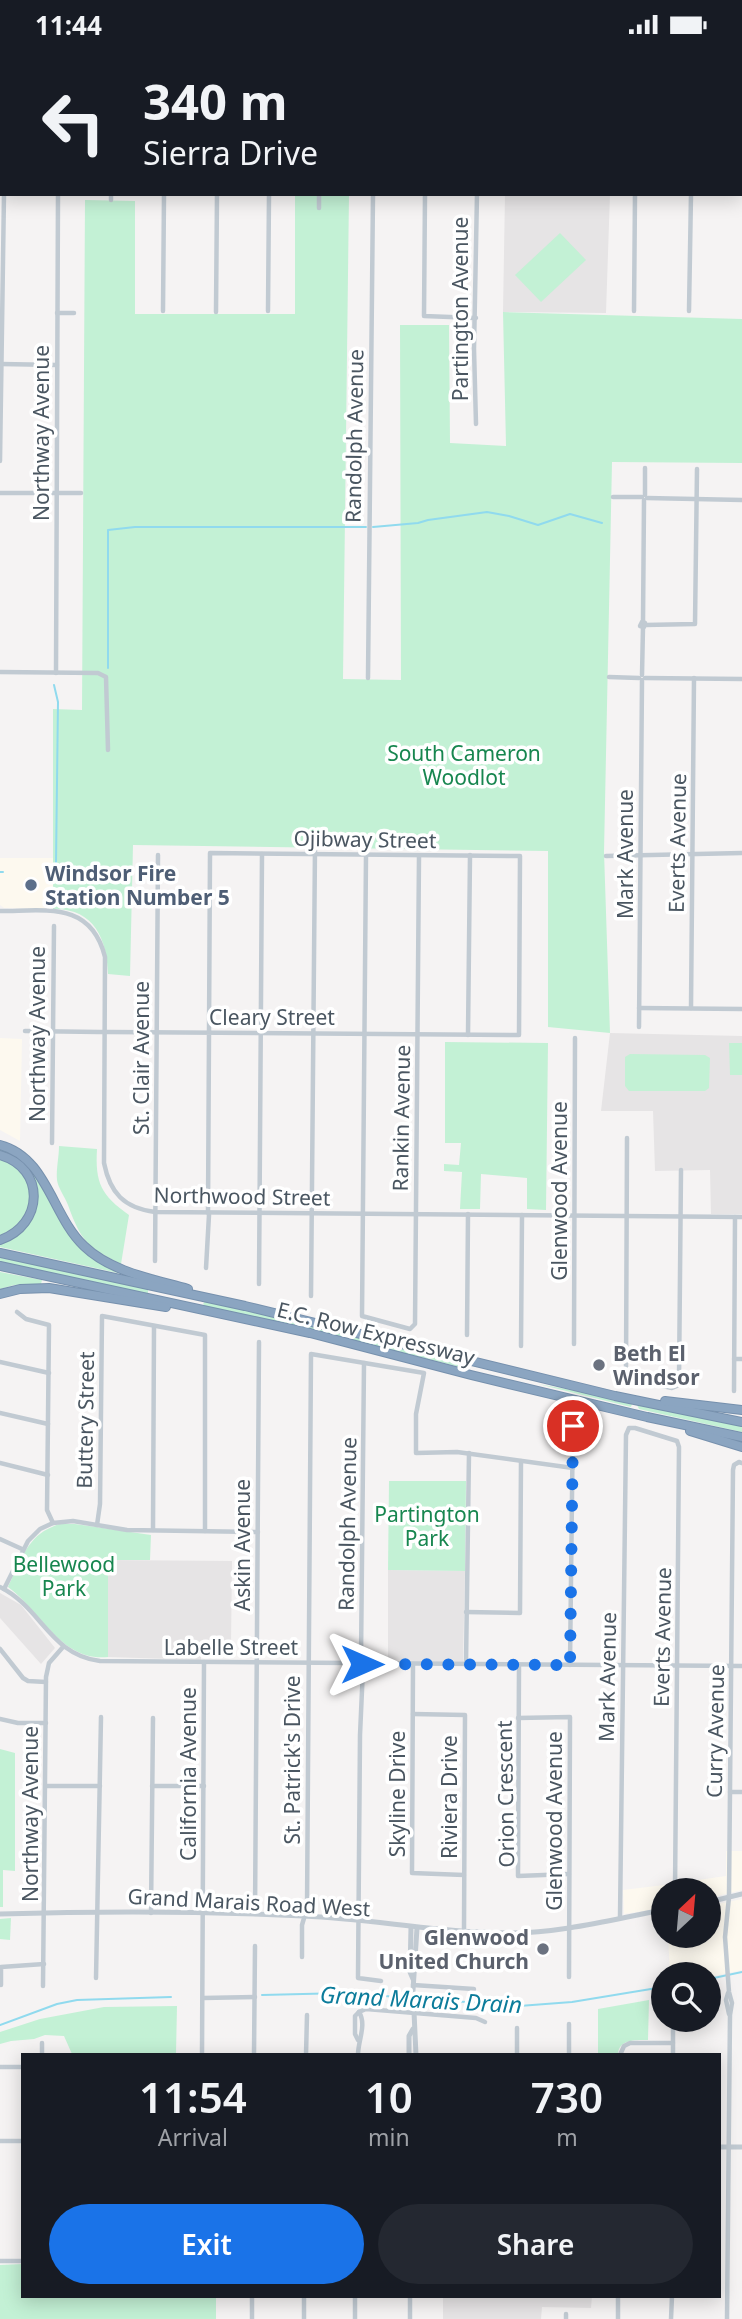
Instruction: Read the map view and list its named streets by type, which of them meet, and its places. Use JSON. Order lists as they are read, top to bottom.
{
  "streets": {
    "highway": ["E.C. Row Expressway"],
    "street": [
      "Partington Avenue",
      "Northway Avenue",
      "Randolph Avenue",
      "Ojibway Street",
      "Everts Avenue",
      "Mark Avenue",
      "Cleary Street",
      "St. Clair Avenue",
      "Rankin Avenue",
      "Glenwood Avenue",
      "Northwood Street",
      "Buttery Street",
      "Askin Avenue",
      "Labelle Street",
      "Curry Avenue",
      "St. Patrick's Drive",
      "California Avenue",
      "Skyline Drive",
      "Orion Crescent",
      "Riviera Drive",
      "Grand Marais Road West"
    ]
  },
  "crossings": [
    ["Northway Avenue", "Cleary Street"],
    ["Northway Avenue", "Labelle Street"],
    ["Northway Avenue", "Grand Marais Road West"],
    ["Randolph Avenue", "Labelle Street"],
    ["Randolph Avenue", "St. Patrick's Drive"],
    ["Randolph Avenue", "Grand Marais Road West"],
    ["Ojibway Street", "Cleary Street"],
    ["Ojibway Street", "Rankin Avenue"],
    ["Everts Avenue", "Mark Avenue"],
    ["Everts Avenue", "Labelle Street"],
    ["Mark Avenue", "Labelle Street"],
    ["Mark Avenue", "Grand Marais Road West"],
    ["Cleary Street", "St. Clair Avenue"],
    ["Cleary Street", "Rankin Avenue"],
    ["Cleary Street", "Northwood Street"],
    ["St. Clair Avenue", "Northwood Street"],
    ["Rankin Avenue", "Northwood Street"],
    ["Glenwood Avenue", "Northwood Street"],
    ["Glenwood Avenue", "Orion Crescent"],
    ["Glenwood Avenue", "Grand Marais Road West"],
    ["Askin Avenue", "Labelle Street"],
    ["Askin Avenue", "Grand Marais Road West"],
    ["Labelle Street", "Curry Avenue"],
    ["Labelle Street", "St. Patrick's Drive"],
    ["Labelle Street", "California Avenue"],
    ["Labelle Street", "Skyline Drive"],
    ["Labelle Street", "Orion Crescent"],
    ["St. Patrick's Drive", "Grand Marais Road West"],
    ["California Avenue", "Grand Marais Road West"],
    ["Skyline Drive", "Riviera Drive"],
    ["Riviera Drive", "Grand Marais Road West"]
  ],
  "water": ["Grand Marais Drain"],
  "parks": ["South Cameron Woodlot", "Partington Park", "Bellewood Park"],
  "places": ["Windsor Fire Station Number 5", "Beth El Windsor", "Glenwood United Church"],
  "north": "top right",
  "page": {
    "status": "11:44",
    "turn": ["340 m", "Sierra Drive"],
    "eta": [
      "11:54",
      "Arrival",
      "10",
      "min",
      "730",
      "m"
    ],
    "buttons": ["Exit", "Share"]
  }
}
